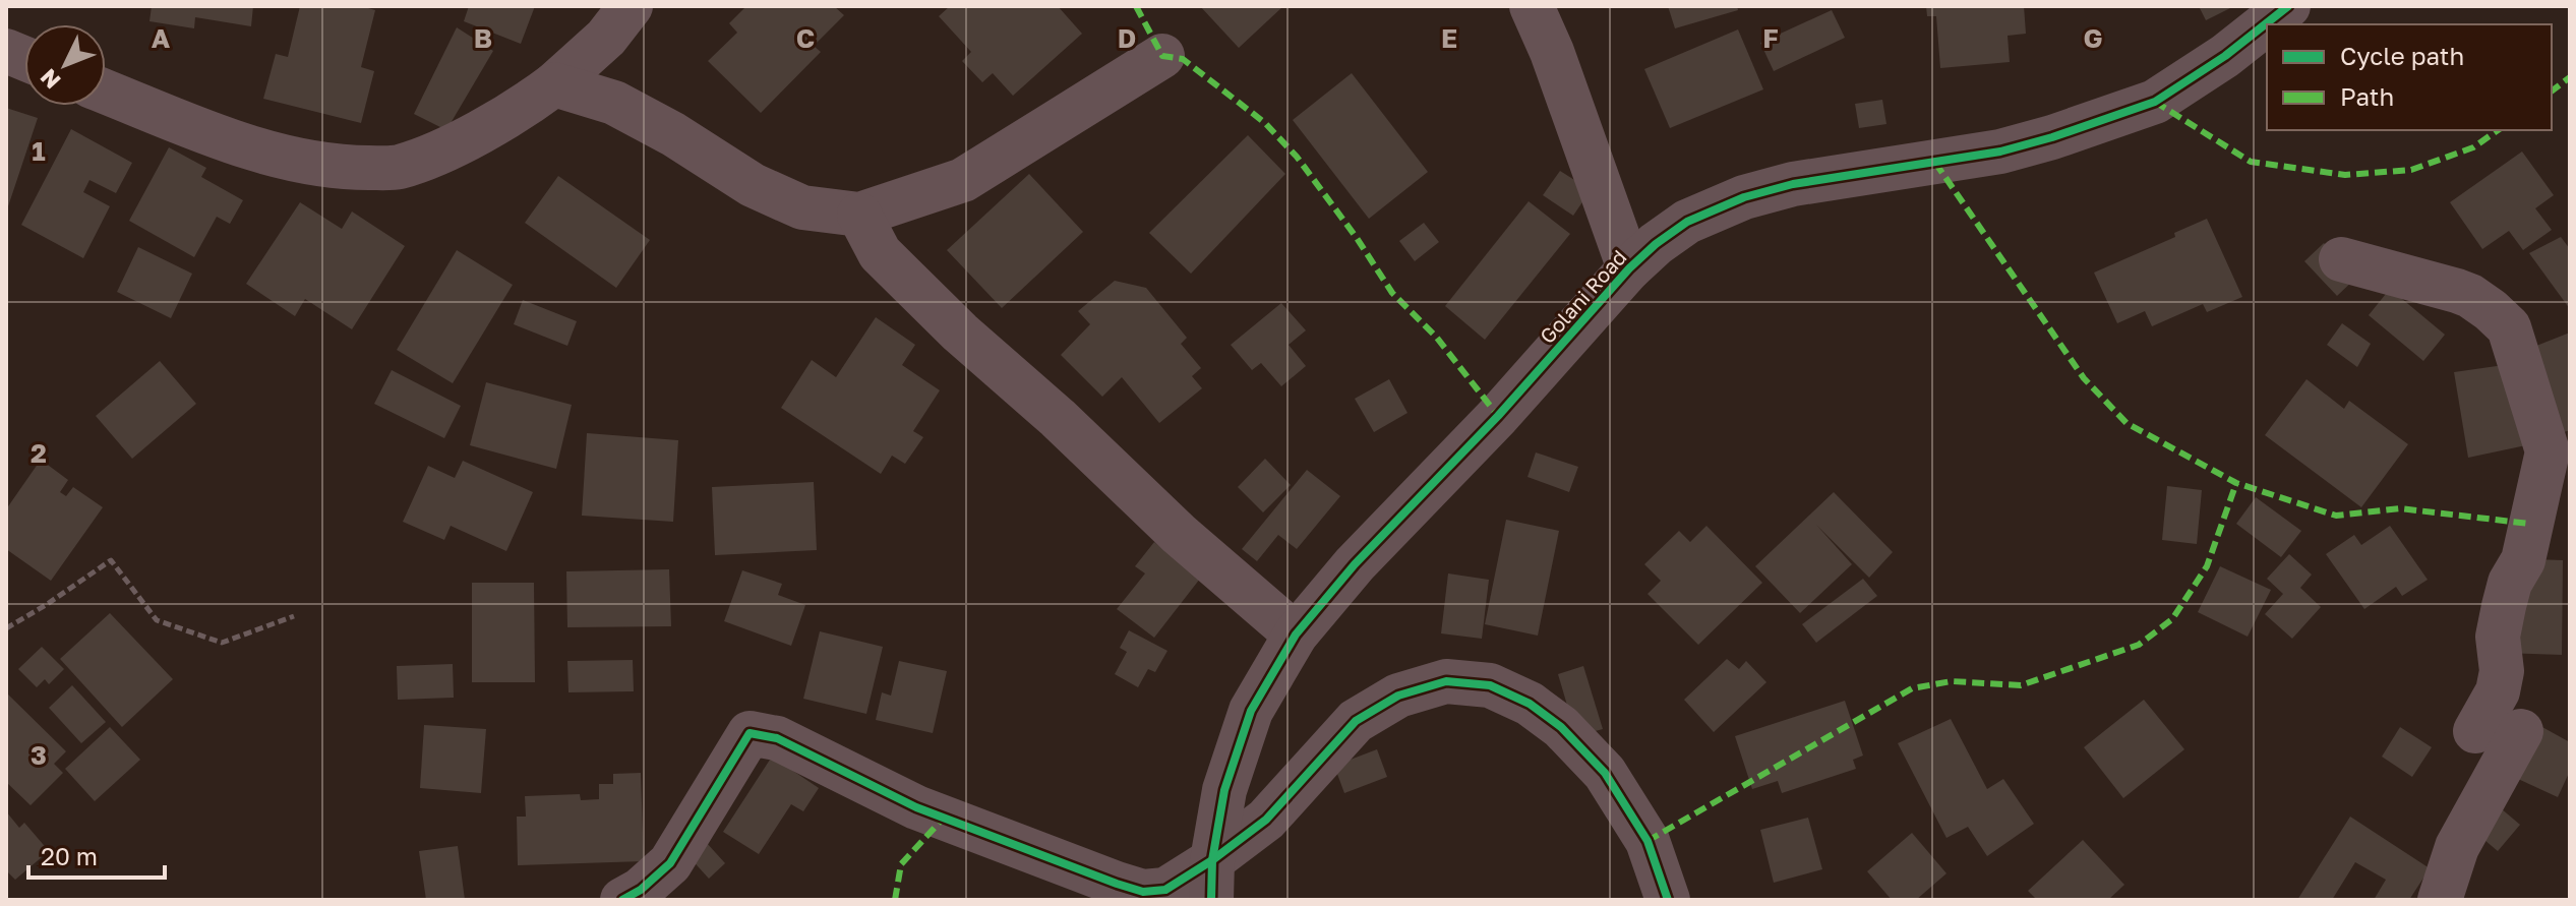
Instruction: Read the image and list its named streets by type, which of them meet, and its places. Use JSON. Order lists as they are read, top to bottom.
{
  "streets": {
    "street": ["Golani Road"]
  },
  "legend": ["Cycle path", "Path"],
  "scale_bar": "20 m",
  "north": "bottom left",
  "grid": {
    "columns": [
      "A",
      "B",
      "C",
      "D",
      "E",
      "F",
      "G"
    ],
    "rows": ["1", "2", "3"]
  }
}
